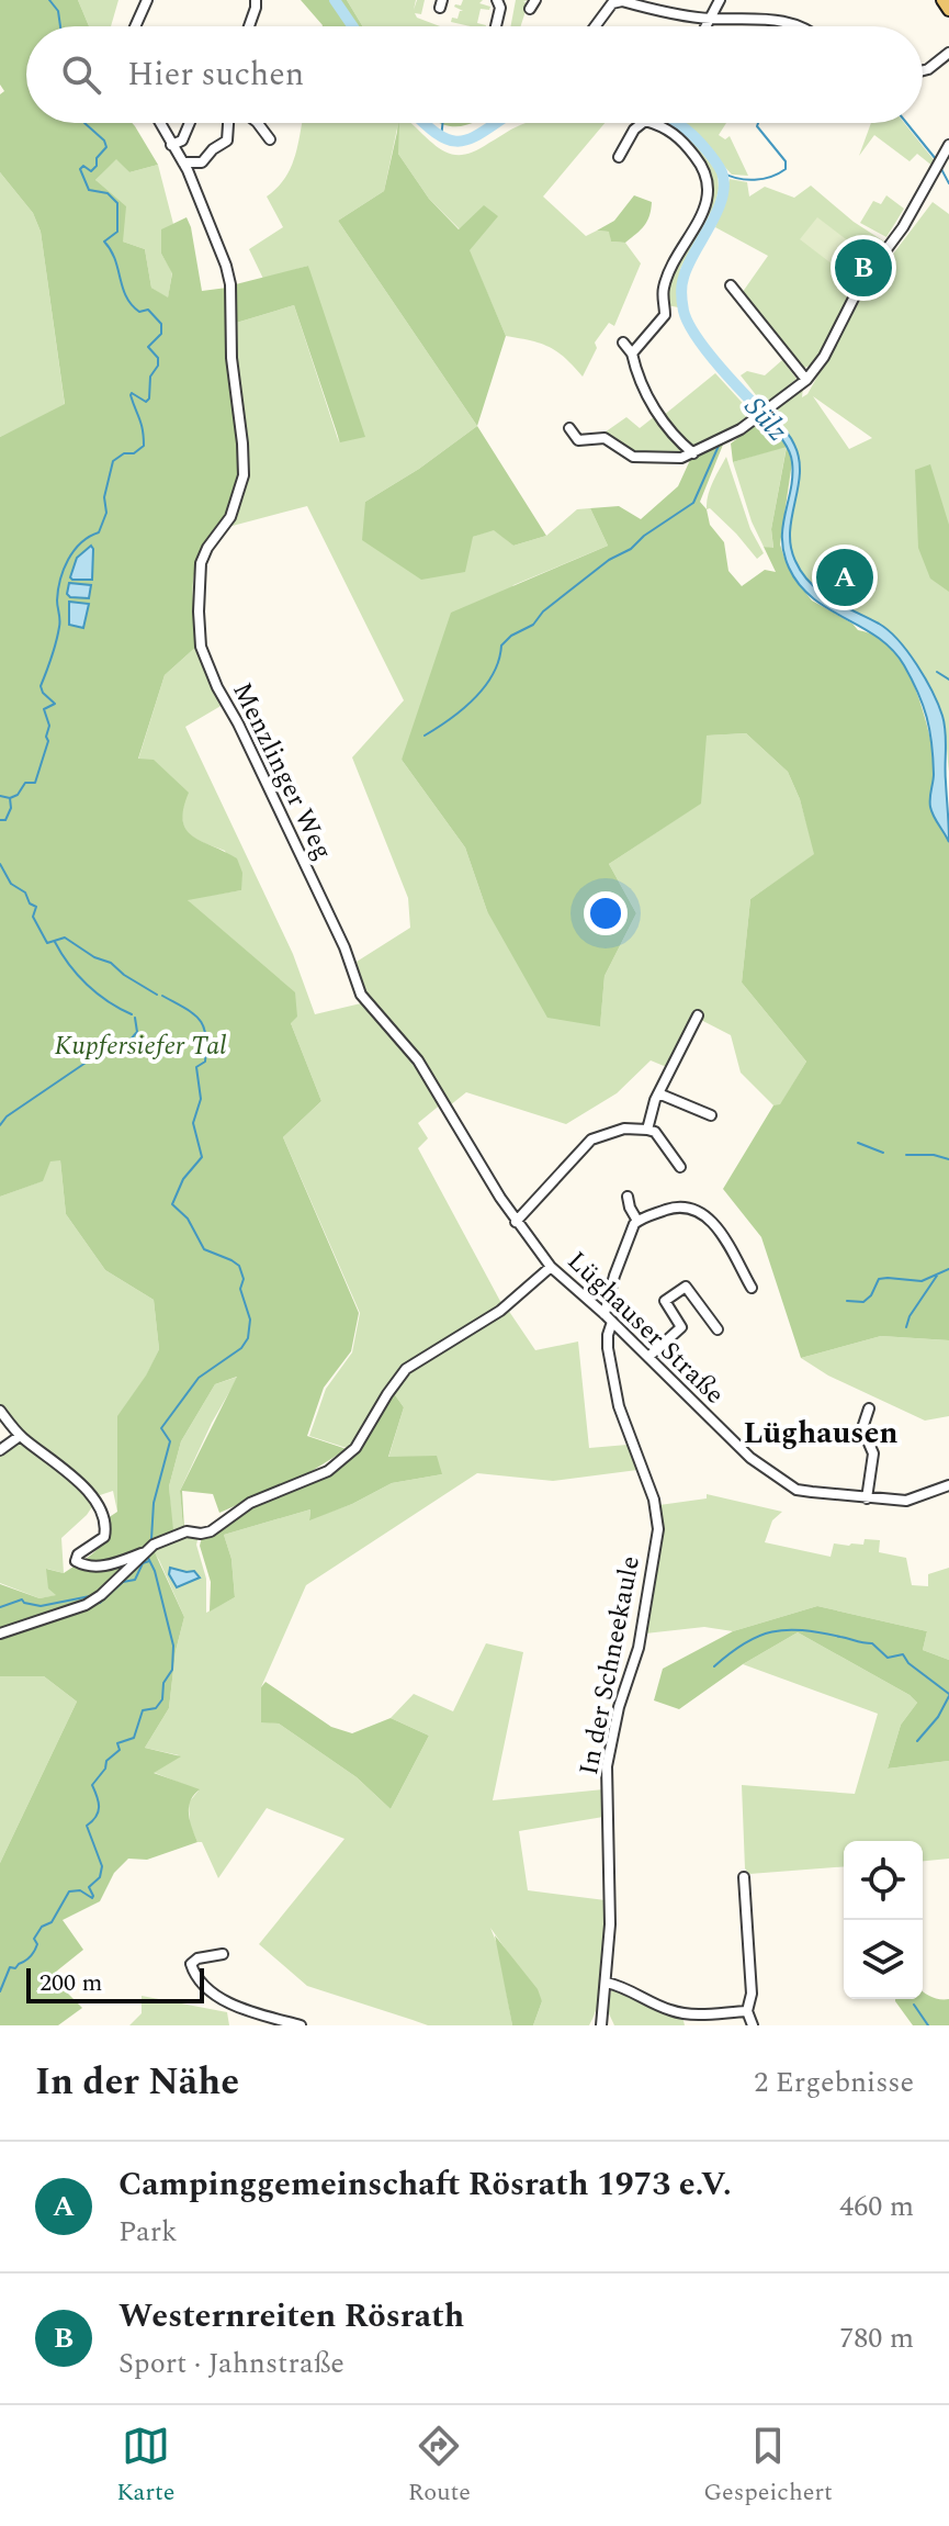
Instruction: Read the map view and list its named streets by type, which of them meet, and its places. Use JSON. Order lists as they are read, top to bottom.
{
  "streets": {
    "street": ["Menzlinger Weg", "Lüghauser Straße", "In der Schneekaule"]
  },
  "crossings": [
    ["Menzlinger Weg", "Lüghauser Straße"],
    ["Lüghauser Straße", "In der Schneekaule"]
  ],
  "districts": ["Lüghausen"],
  "water": ["Sülz"],
  "parks": ["Kupfersiefer Tal"],
  "scale_bar": "200 m",
  "page": {
    "search": "Hier suchen",
    "pins": ["B", "A"],
    "scale": "200 m",
    "heading": ["In der Nähe", "2 Ergebnisse"],
    "list": [
      {
        "mark": "A",
        "name": "Campinggemeinschaft Rösrath 1973 e.V.",
        "note": "Park",
        "value": "460 m"
      },
      {
        "mark": "B",
        "name": "Westernreiten Rösrath",
        "note": "Sport · Jahnstraße",
        "value": "780 m"
      }
    ],
    "nav": ["Karte", "Route", "Gespeichert"]
  }
}
